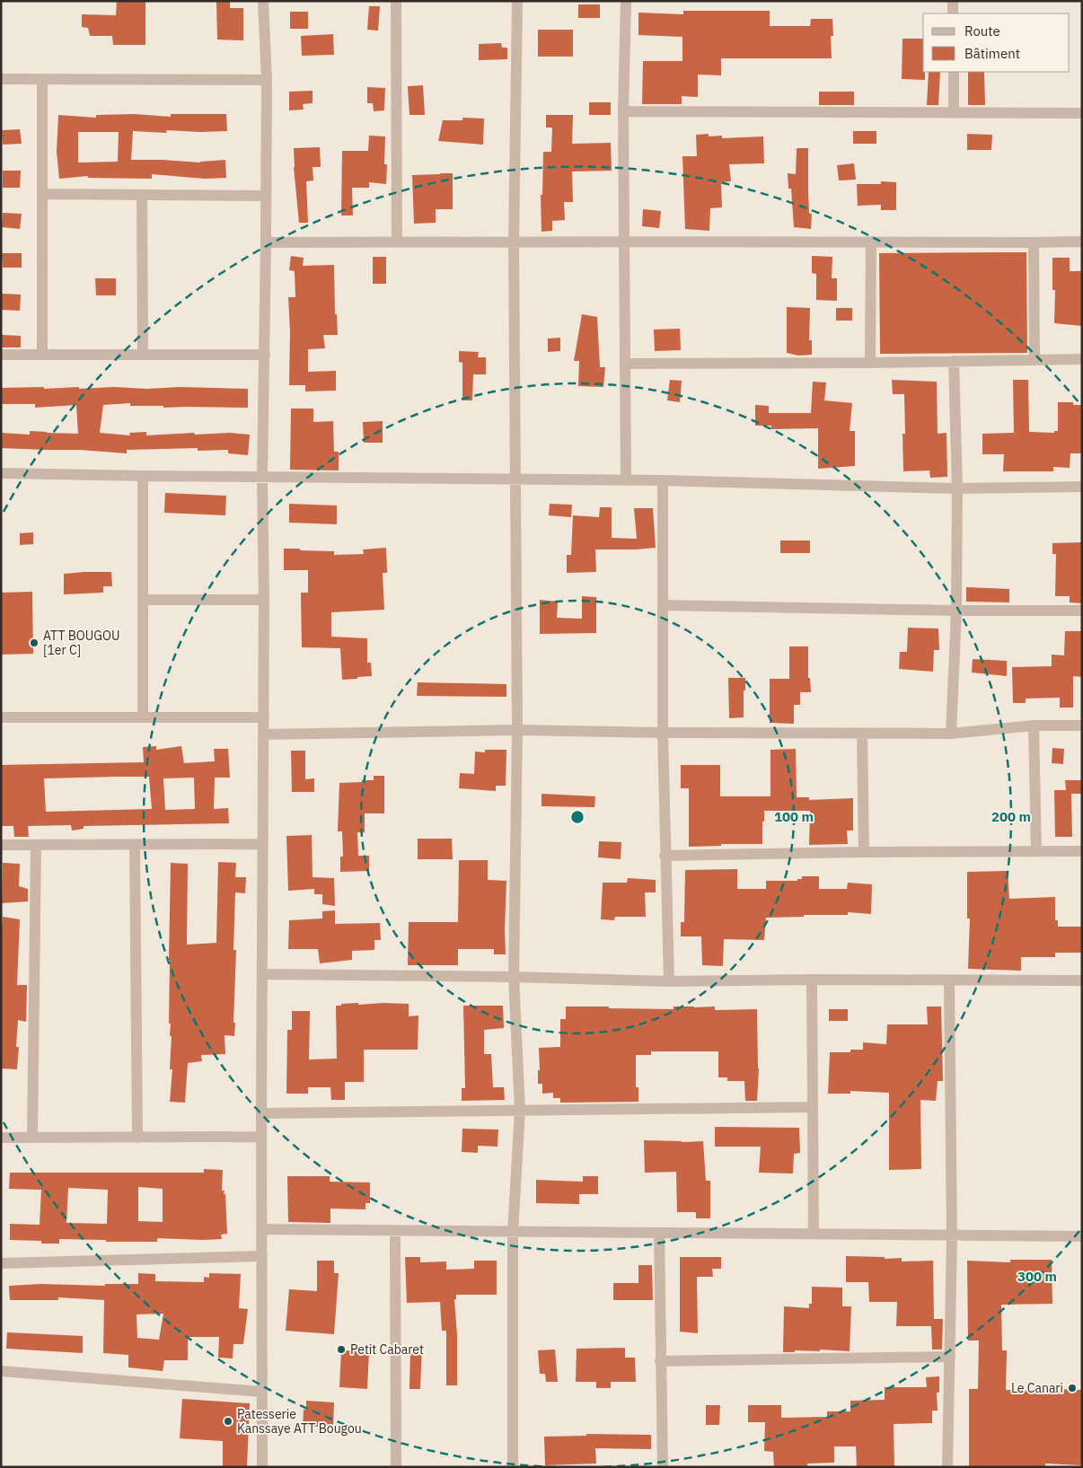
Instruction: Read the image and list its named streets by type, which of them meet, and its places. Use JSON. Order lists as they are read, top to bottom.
{
  "places": [
    "ATT BOUGOU [1er C]",
    "Petit Cabaret",
    "Le Canari",
    "Patesserie Kanssaye ATT Bougou"
  ],
  "legend": ["Route", "Bâtiment"],
  "rings": ["100 m", "200 m", "300 m"]
}
